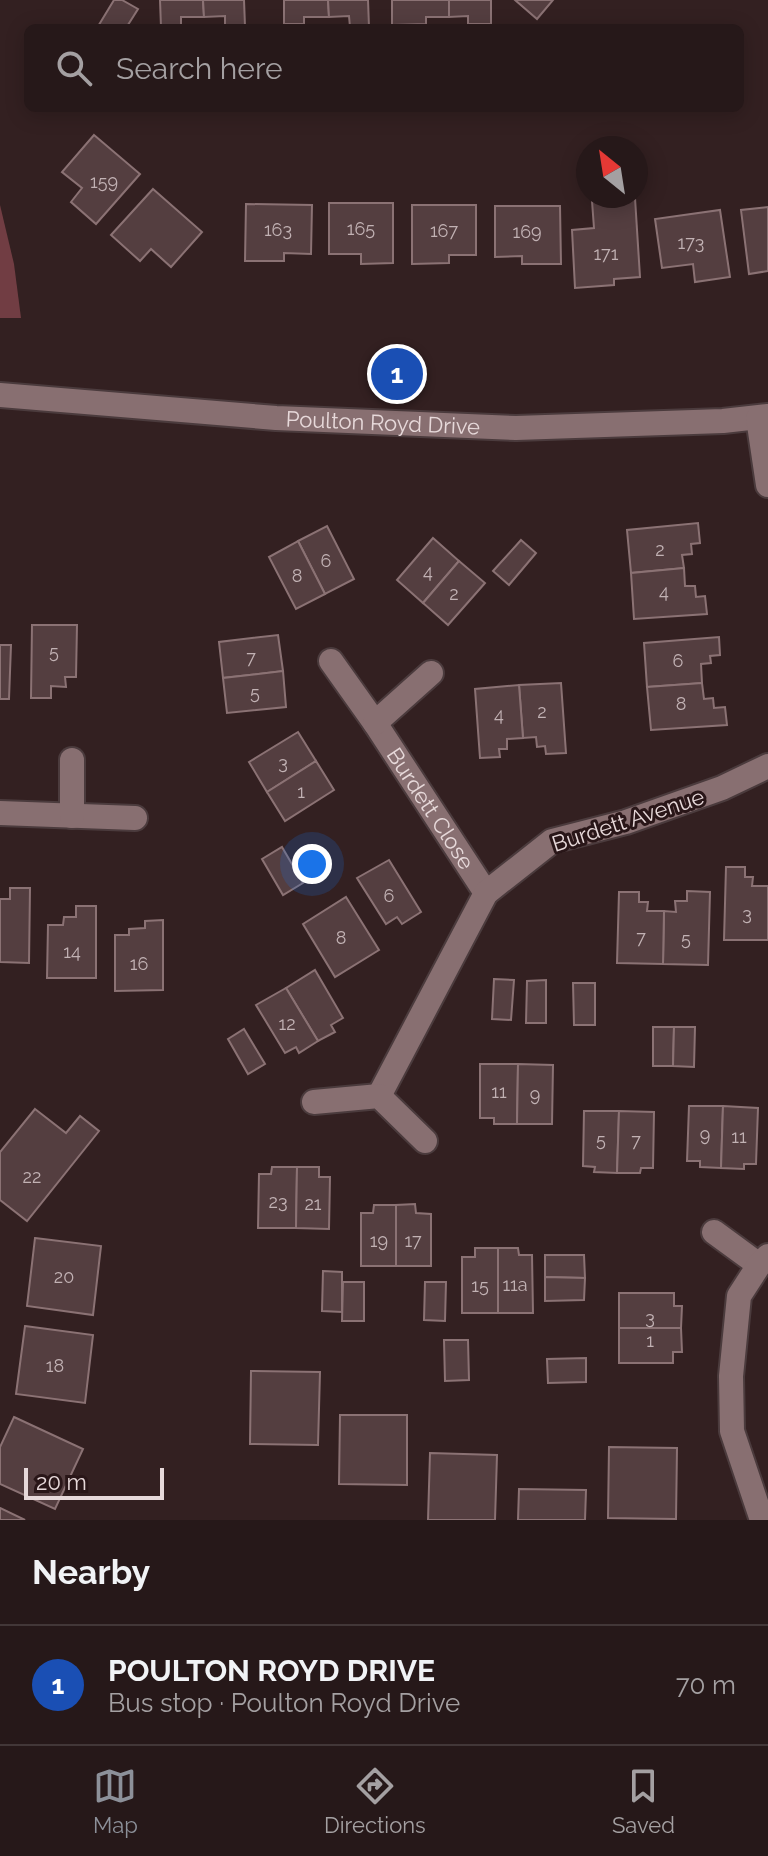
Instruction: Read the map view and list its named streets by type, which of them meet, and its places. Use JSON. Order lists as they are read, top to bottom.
{
  "streets": {
    "street": ["Poulton Royd Drive", "Burdett Close", "Burdett Avenue"]
  },
  "crossings": [
    ["Burdett Close", "Burdett Avenue"]
  ],
  "house_numbers": [
    "159",
    "165",
    "163",
    "167",
    "169",
    "173",
    "171",
    "2",
    "6",
    "4",
    "8",
    "4",
    "2",
    "5",
    "7",
    "6",
    "5",
    "8",
    "2",
    "4",
    "3",
    "1",
    "6",
    "3",
    "8",
    "7",
    "5",
    "14",
    "16",
    "12",
    "11",
    "9",
    "9",
    "11",
    "5",
    "7",
    "22",
    "23",
    "21",
    "19",
    "17",
    "20",
    "11a",
    "15",
    "3",
    "1",
    "18"
  ],
  "scale_bar": "20 m",
  "north": "top left",
  "page": {
    "search": "Search here",
    "pins": "1",
    "scale": "20 m",
    "heading": "Nearby",
    "list": [
      {
        "mark": "1",
        "name": "POULTON ROYD DRIVE",
        "note": "Bus stop · Poulton Royd Drive",
        "value": "70 m"
      }
    ],
    "nav": ["Map", "Directions", "Saved"]
  }
}
